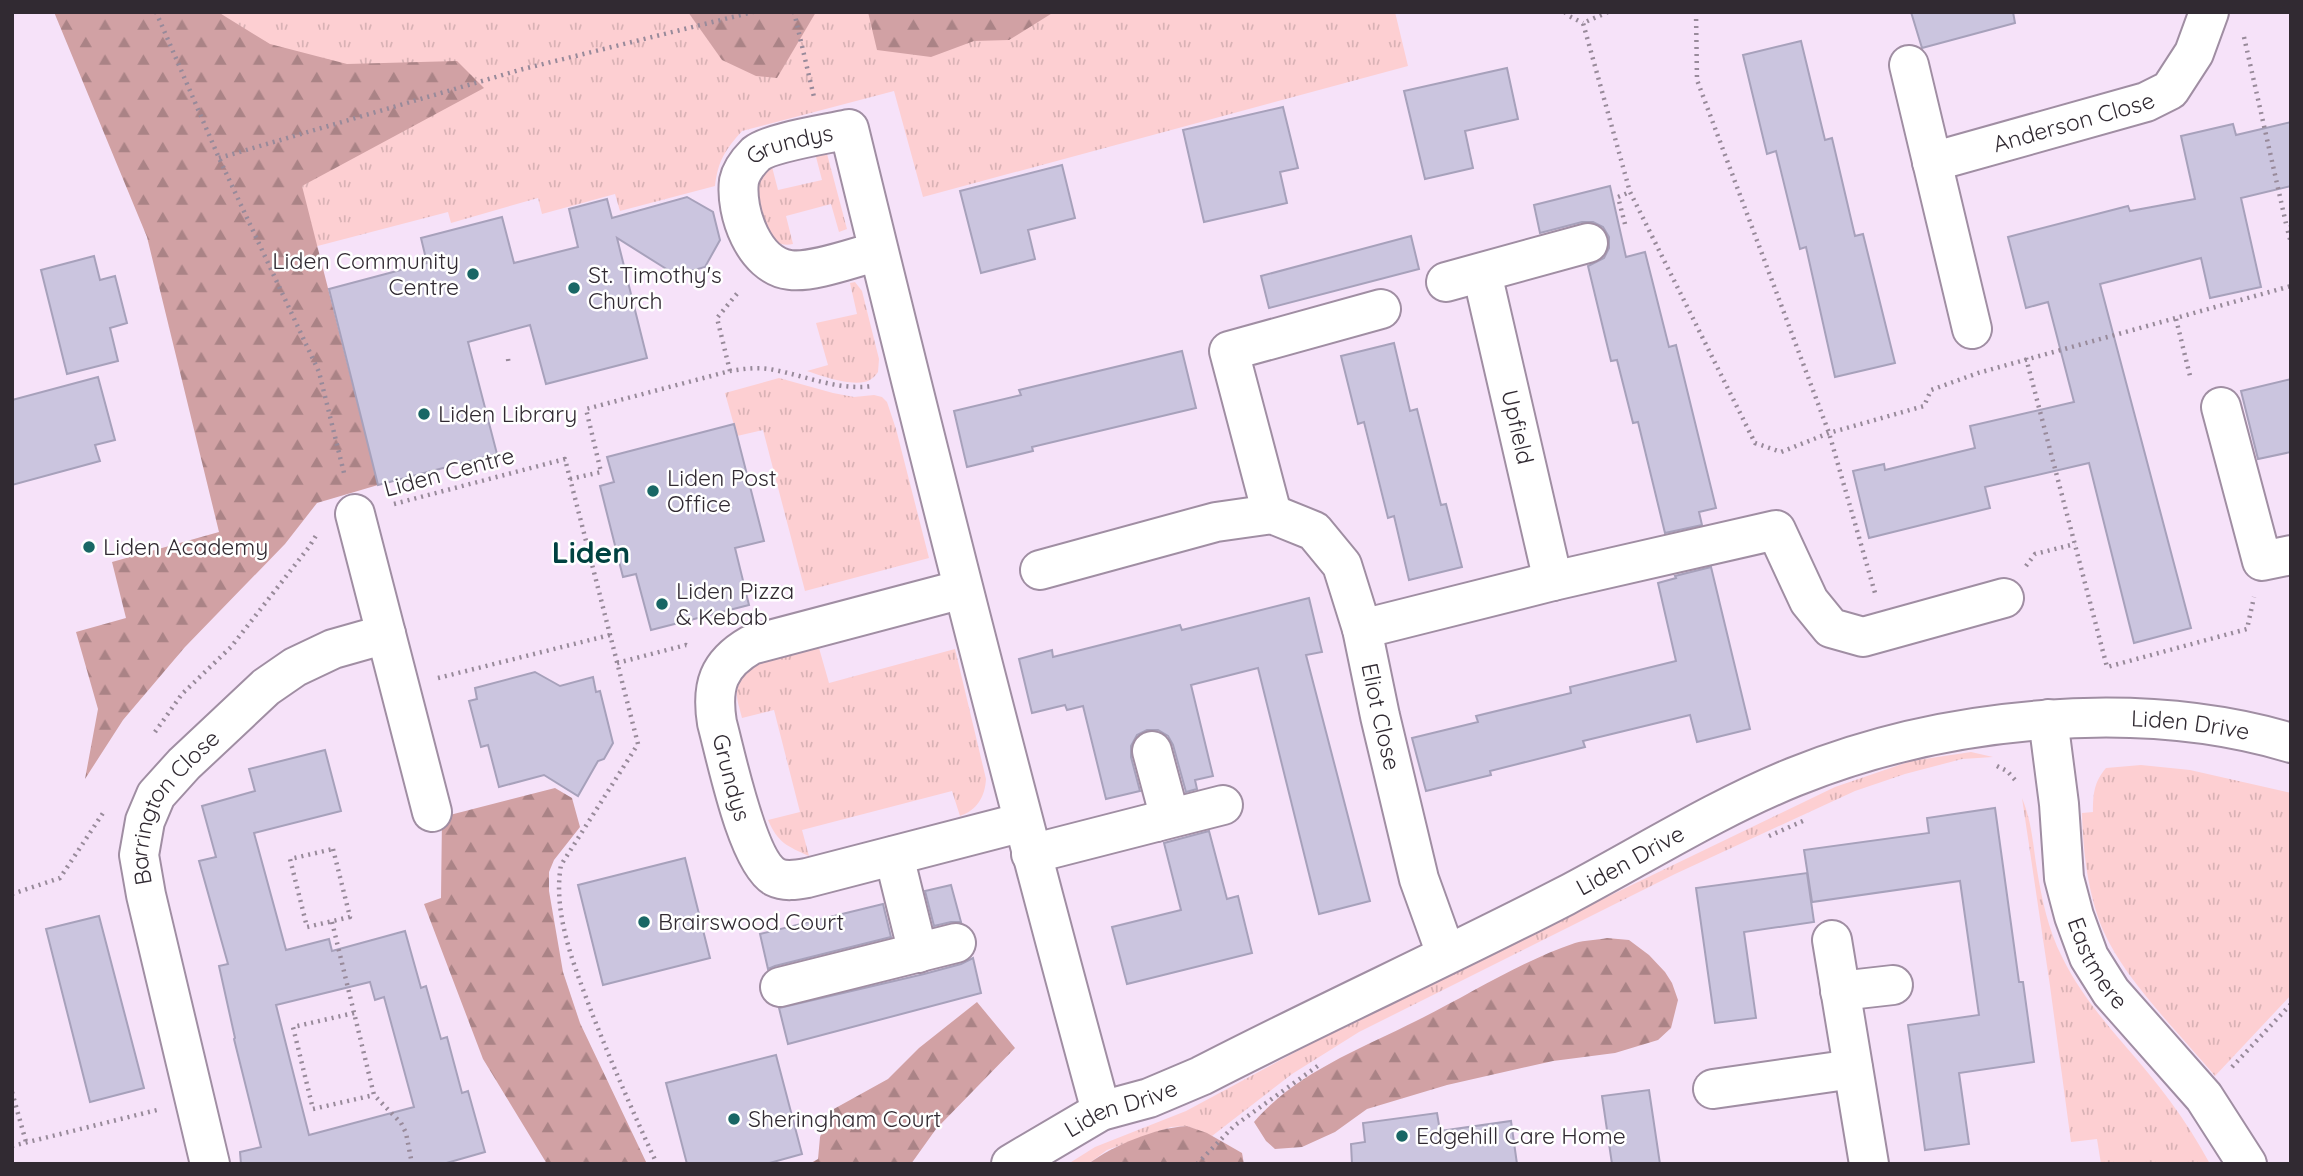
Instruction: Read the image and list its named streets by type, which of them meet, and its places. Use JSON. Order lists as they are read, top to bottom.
{
  "streets": {
    "street": [
      "Anderson Close",
      "Grundys",
      "Upfield",
      "Eliot Close",
      "Liden Drive",
      "Barrington Close",
      "Eastmere"
    ],
    "path": ["Liden Centre"]
  },
  "crossings": [
    ["Grundys", "Liden Drive"],
    ["Eliot Close", "Liden Drive"],
    ["Liden Drive", "Eastmere"]
  ],
  "districts": ["Liden"],
  "places": [
    "Liden Community Centre",
    "St. Timothy's Church",
    "Liden Library",
    "Liden Post Office",
    "Liden Academy",
    "Liden Pizza & Kebab",
    "Brairswood Court",
    "Sheringham Court",
    "Edgehill Care Home"
  ]
}
